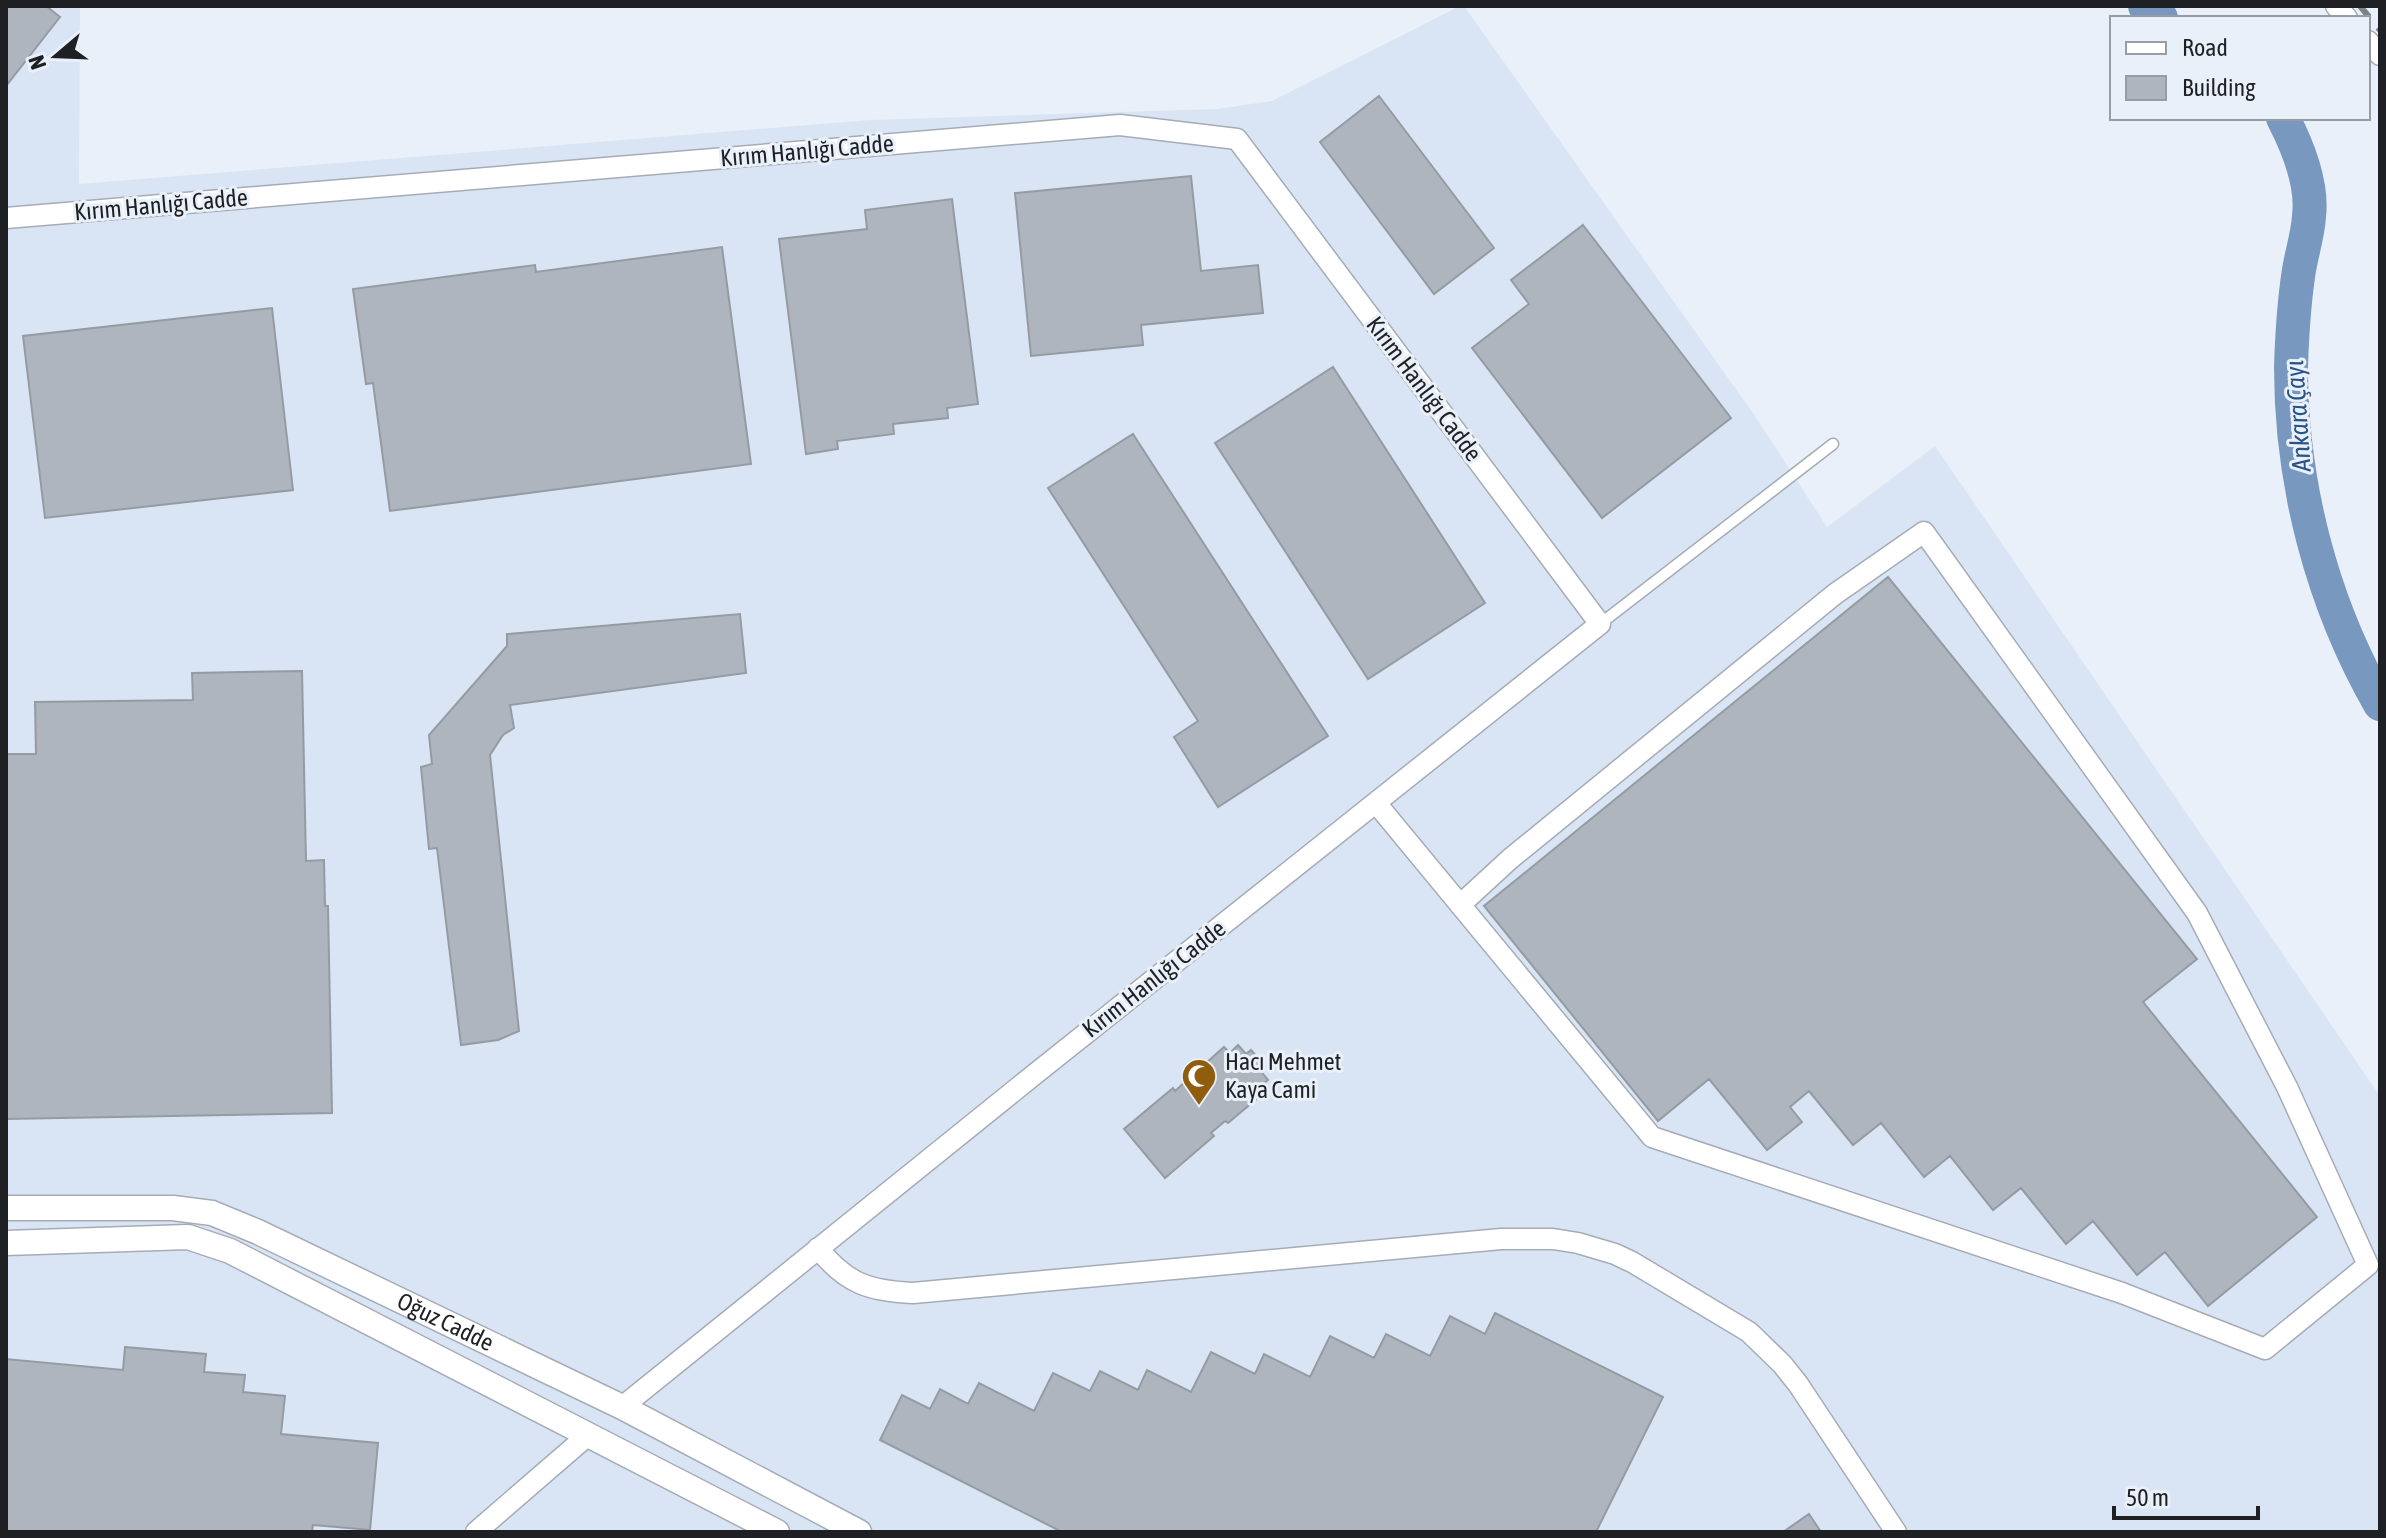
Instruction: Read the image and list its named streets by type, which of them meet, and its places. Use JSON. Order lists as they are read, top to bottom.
{
  "streets": {
    "street": ["Kırım Hanlığı Cadde", "Oğuz Cadde"]
  },
  "crossings": [
    ["Kırım Hanlığı Cadde", "Oğuz Cadde"]
  ],
  "water": ["Ankara Çayı"],
  "places": {
    "mosque": ["Hacı Mehmet Kaya Cami"]
  },
  "legend": ["Road", "Building"],
  "scale_bar": "50 m",
  "north": "left"
}
